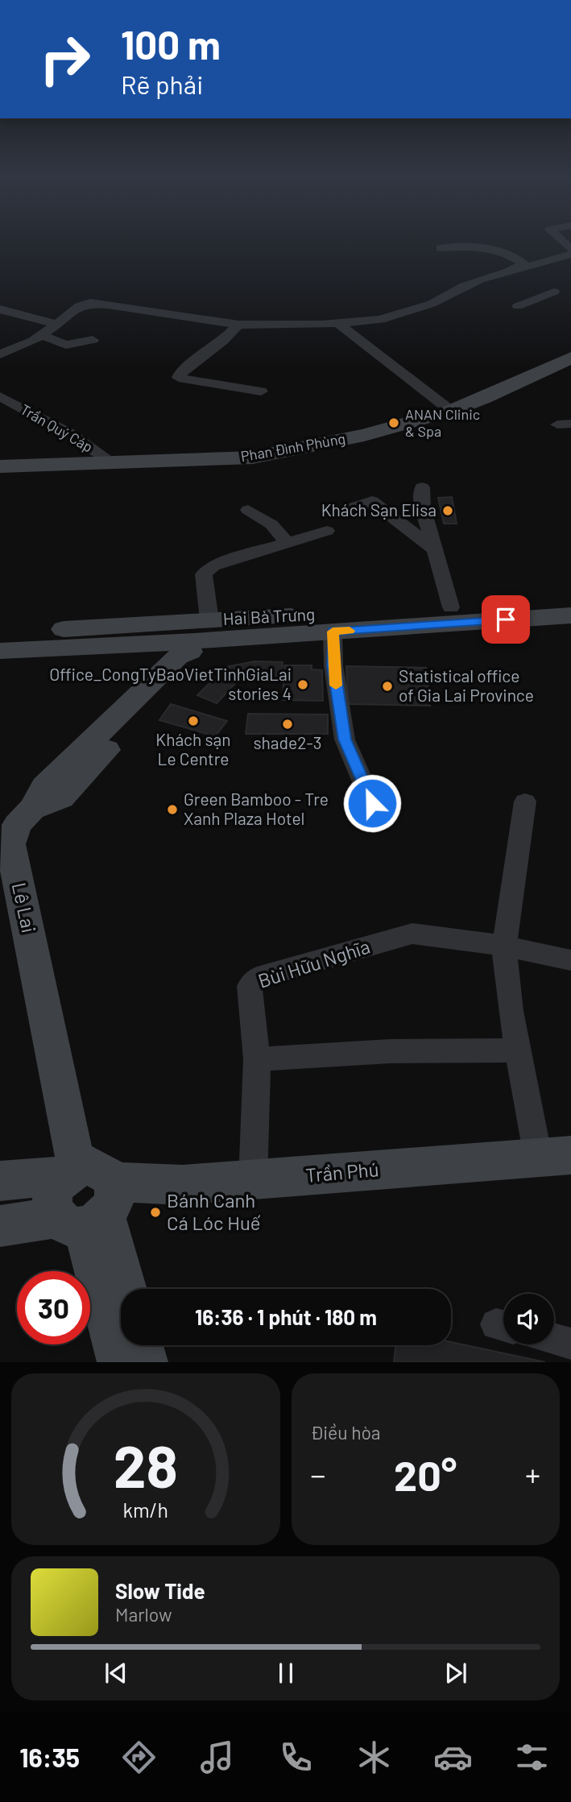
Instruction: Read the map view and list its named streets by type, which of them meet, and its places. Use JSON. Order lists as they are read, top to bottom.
{
  "streets": {
    "main road": [
      "Phan Đình Phùng",
      "Hai Bà Trưng",
      "Lê Lai",
      "Trần Phú"
    ],
    "street": ["Trần Quý Cáp", "Bùi Hữu Nghĩa"]
  },
  "crossings": [
    ["Trần Quý Cáp", "Phan Đình Phùng"],
    ["Bùi Hữu Nghĩa", "Trần Phú"]
  ],
  "places": [
    "ANAN Clinic & Spa",
    "Khách Sạn Elisa",
    "Office_CongTyBaoVietTinhGiaLai stories 4",
    "Statistical office of Gia Lai Province",
    "Khách sạn Le Centre",
    "shade2-3",
    "Green Bamboo - Tre Xanh Plaza Hotel",
    "Bánh Canh Cá Lóc Huế"
  ],
  "page": {
    "turn": ["100 m", "Rẽ phải"],
    "limit": "30",
    "trip": "16:36 · 1 phút · 180 m",
    "tile": "Điều hòa",
    "heat": ["−", "20°", "+"],
    "song": ["Slow Tide", "Marlow"],
    "tabs": "16:35",
    "gauge": ["28", "km/h"]
  }
}
